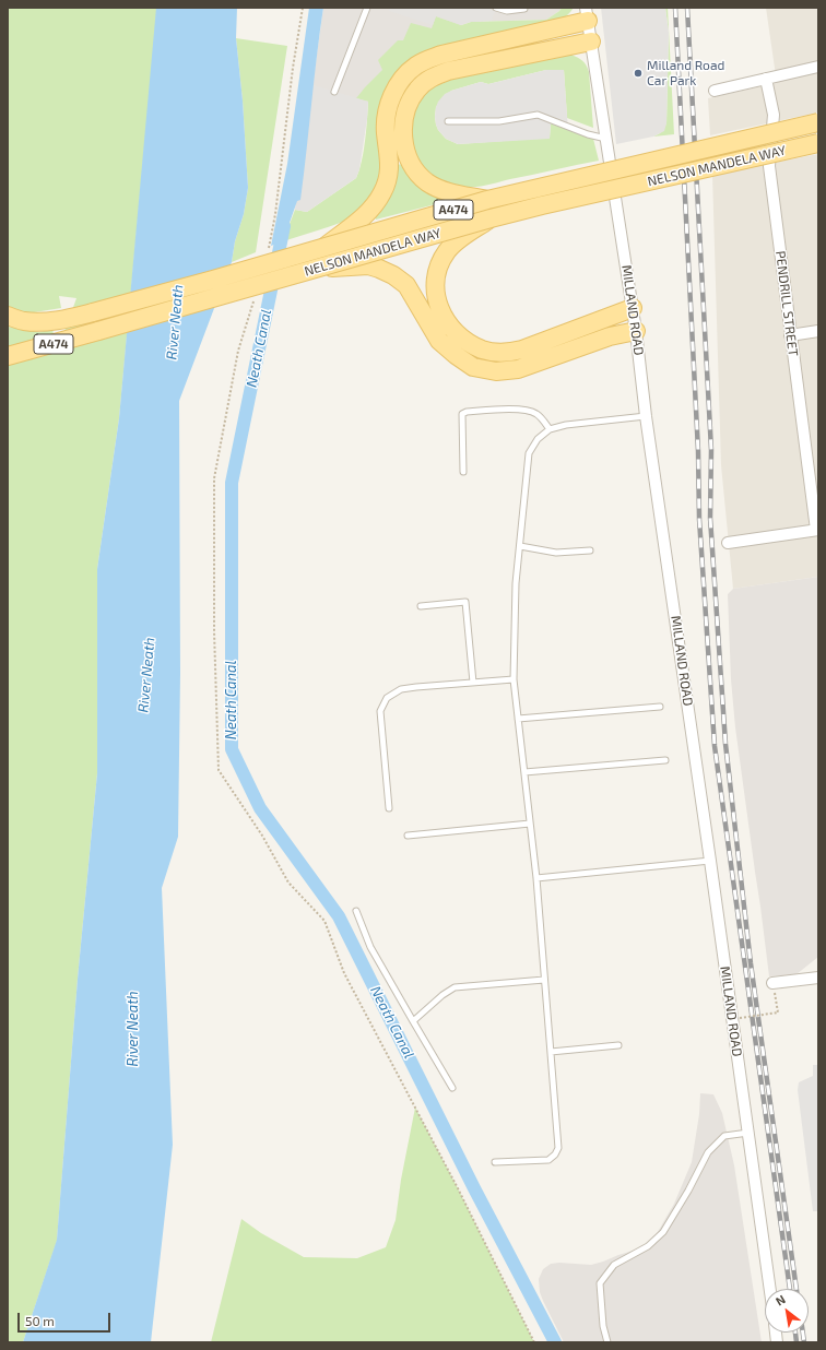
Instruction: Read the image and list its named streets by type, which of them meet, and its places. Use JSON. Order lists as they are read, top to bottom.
{
  "streets": {
    "main road": ["NELSON MANDELA WAY", "A474"],
    "street": ["PENDRILL STREET", "MILLAND ROAD"]
  },
  "water": ["River Neath", "Neath Canal"],
  "places": ["Milland Road Car Park"],
  "scale_bar": "50 m",
  "north": "top left"
}
